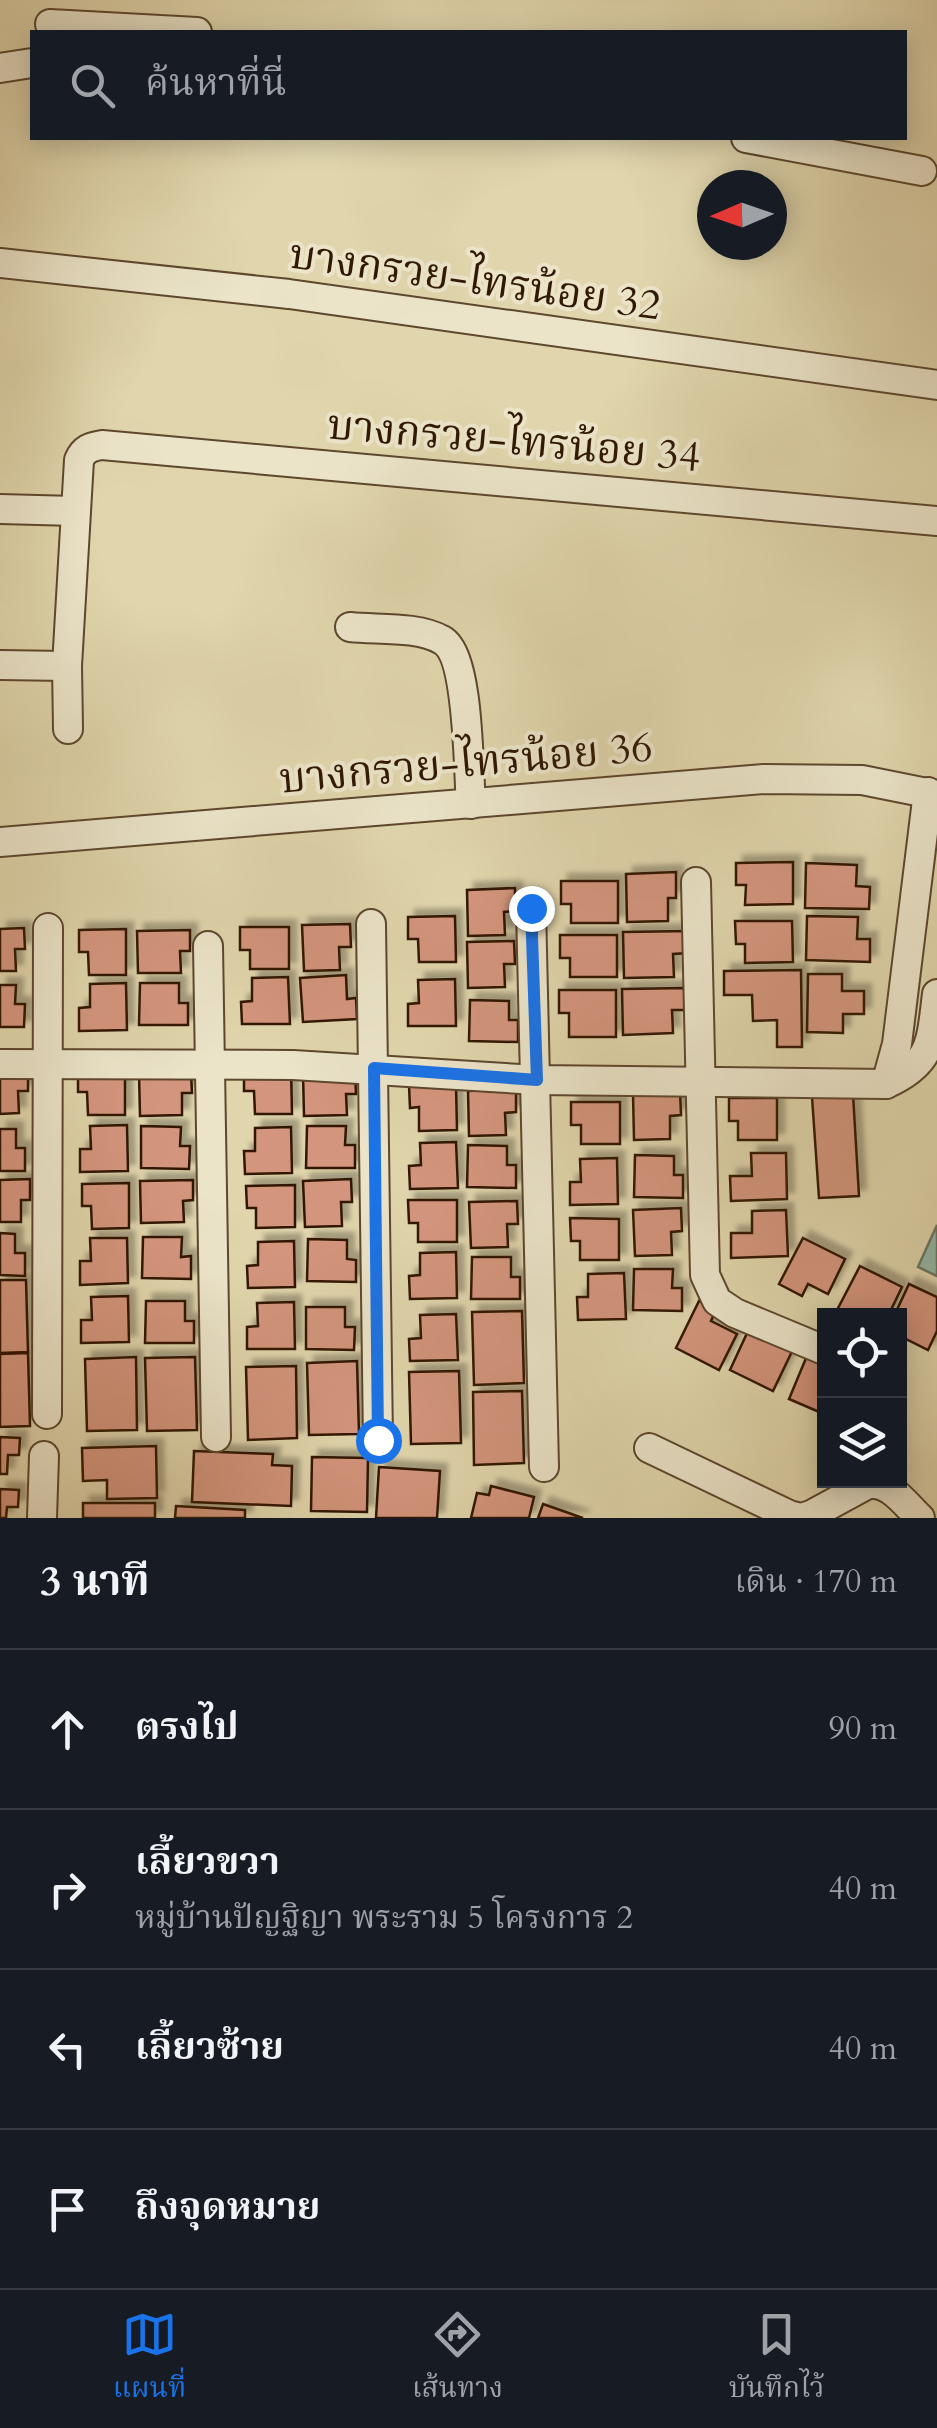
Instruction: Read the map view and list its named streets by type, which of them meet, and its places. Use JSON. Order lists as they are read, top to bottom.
{
  "streets": {
    "street": ["บางกรวย-ไทรน้อย 32", "บางกรวย-ไทรน้อย 34", "บางกรวย-ไทรน้อย 36"]
  },
  "north": "left",
  "page": {
    "search": "ค้นหาที่นี่",
    "heading": ["3 นาที", "เดิน · 170 m"],
    "list": [
      ["ตรงไป", "90 m"],
      ["เลี้ยวขวา", "หมู่บ้านปัญฐิญา พระราม 5 โครงการ 2", "40 m"],
      ["เลี้ยวซ้าย", "40 m"],
      "ถึงจุดหมาย"
    ],
    "nav": ["แผนที่", "เส้นทาง", "บันทึกไว้"]
  }
}
